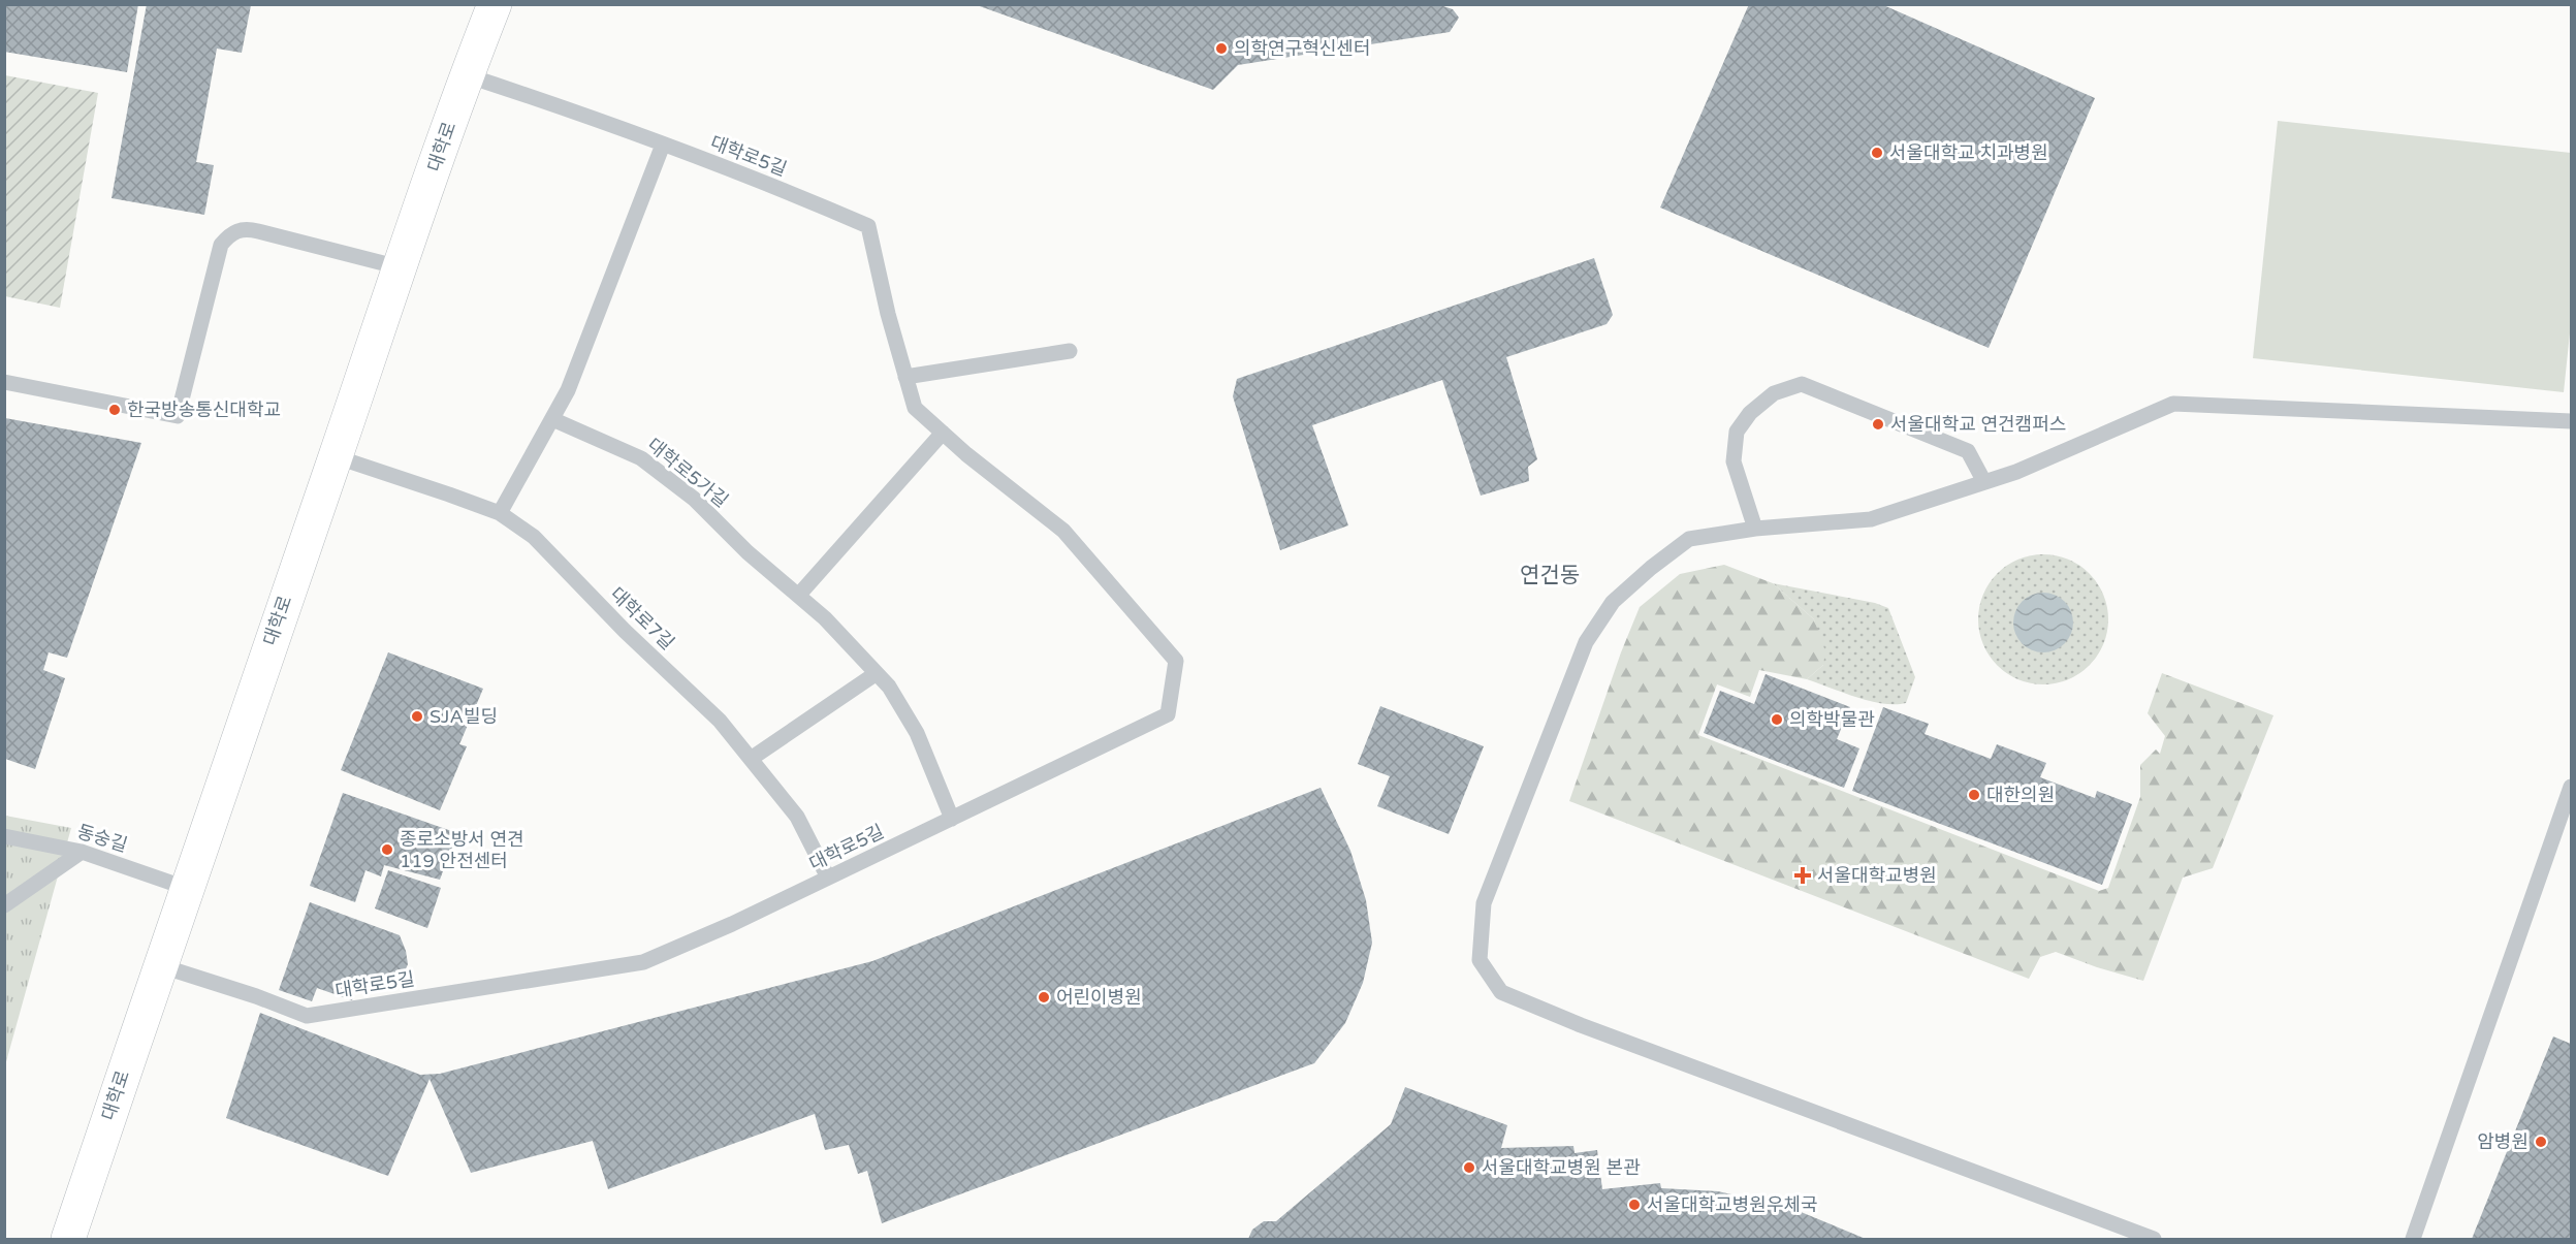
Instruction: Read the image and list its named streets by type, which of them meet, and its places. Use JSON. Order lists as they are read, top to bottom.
{
  "streets": {
    "main road": ["대학로"],
    "lane": [
      "대학로5길",
      "대학로5가길",
      "대학로7길",
      "동숭길"
    ]
  },
  "crossings": [
    ["대학로", "대학로5길"],
    ["대학로", "대학로7길"],
    ["대학로", "동숭길"],
    ["대학로5길", "대학로5가길"],
    ["대학로5길", "대학로7길"]
  ],
  "districts": ["연건동"],
  "places": {
    "other": [
      "의학연구혁신센터",
      "서울대학교 치과병원",
      "한국방송통신대학교",
      "서울대학교 연건캠퍼스",
      "SJA빌딩",
      "의학박물관",
      "대한의원",
      "종로소방서 연견 119 안전센터",
      "어린이병원",
      "암병원",
      "서울대학교병원 본관",
      "서울대학교병원우체국"
    ],
    "health": ["서울대학교병원"]
  }
}
